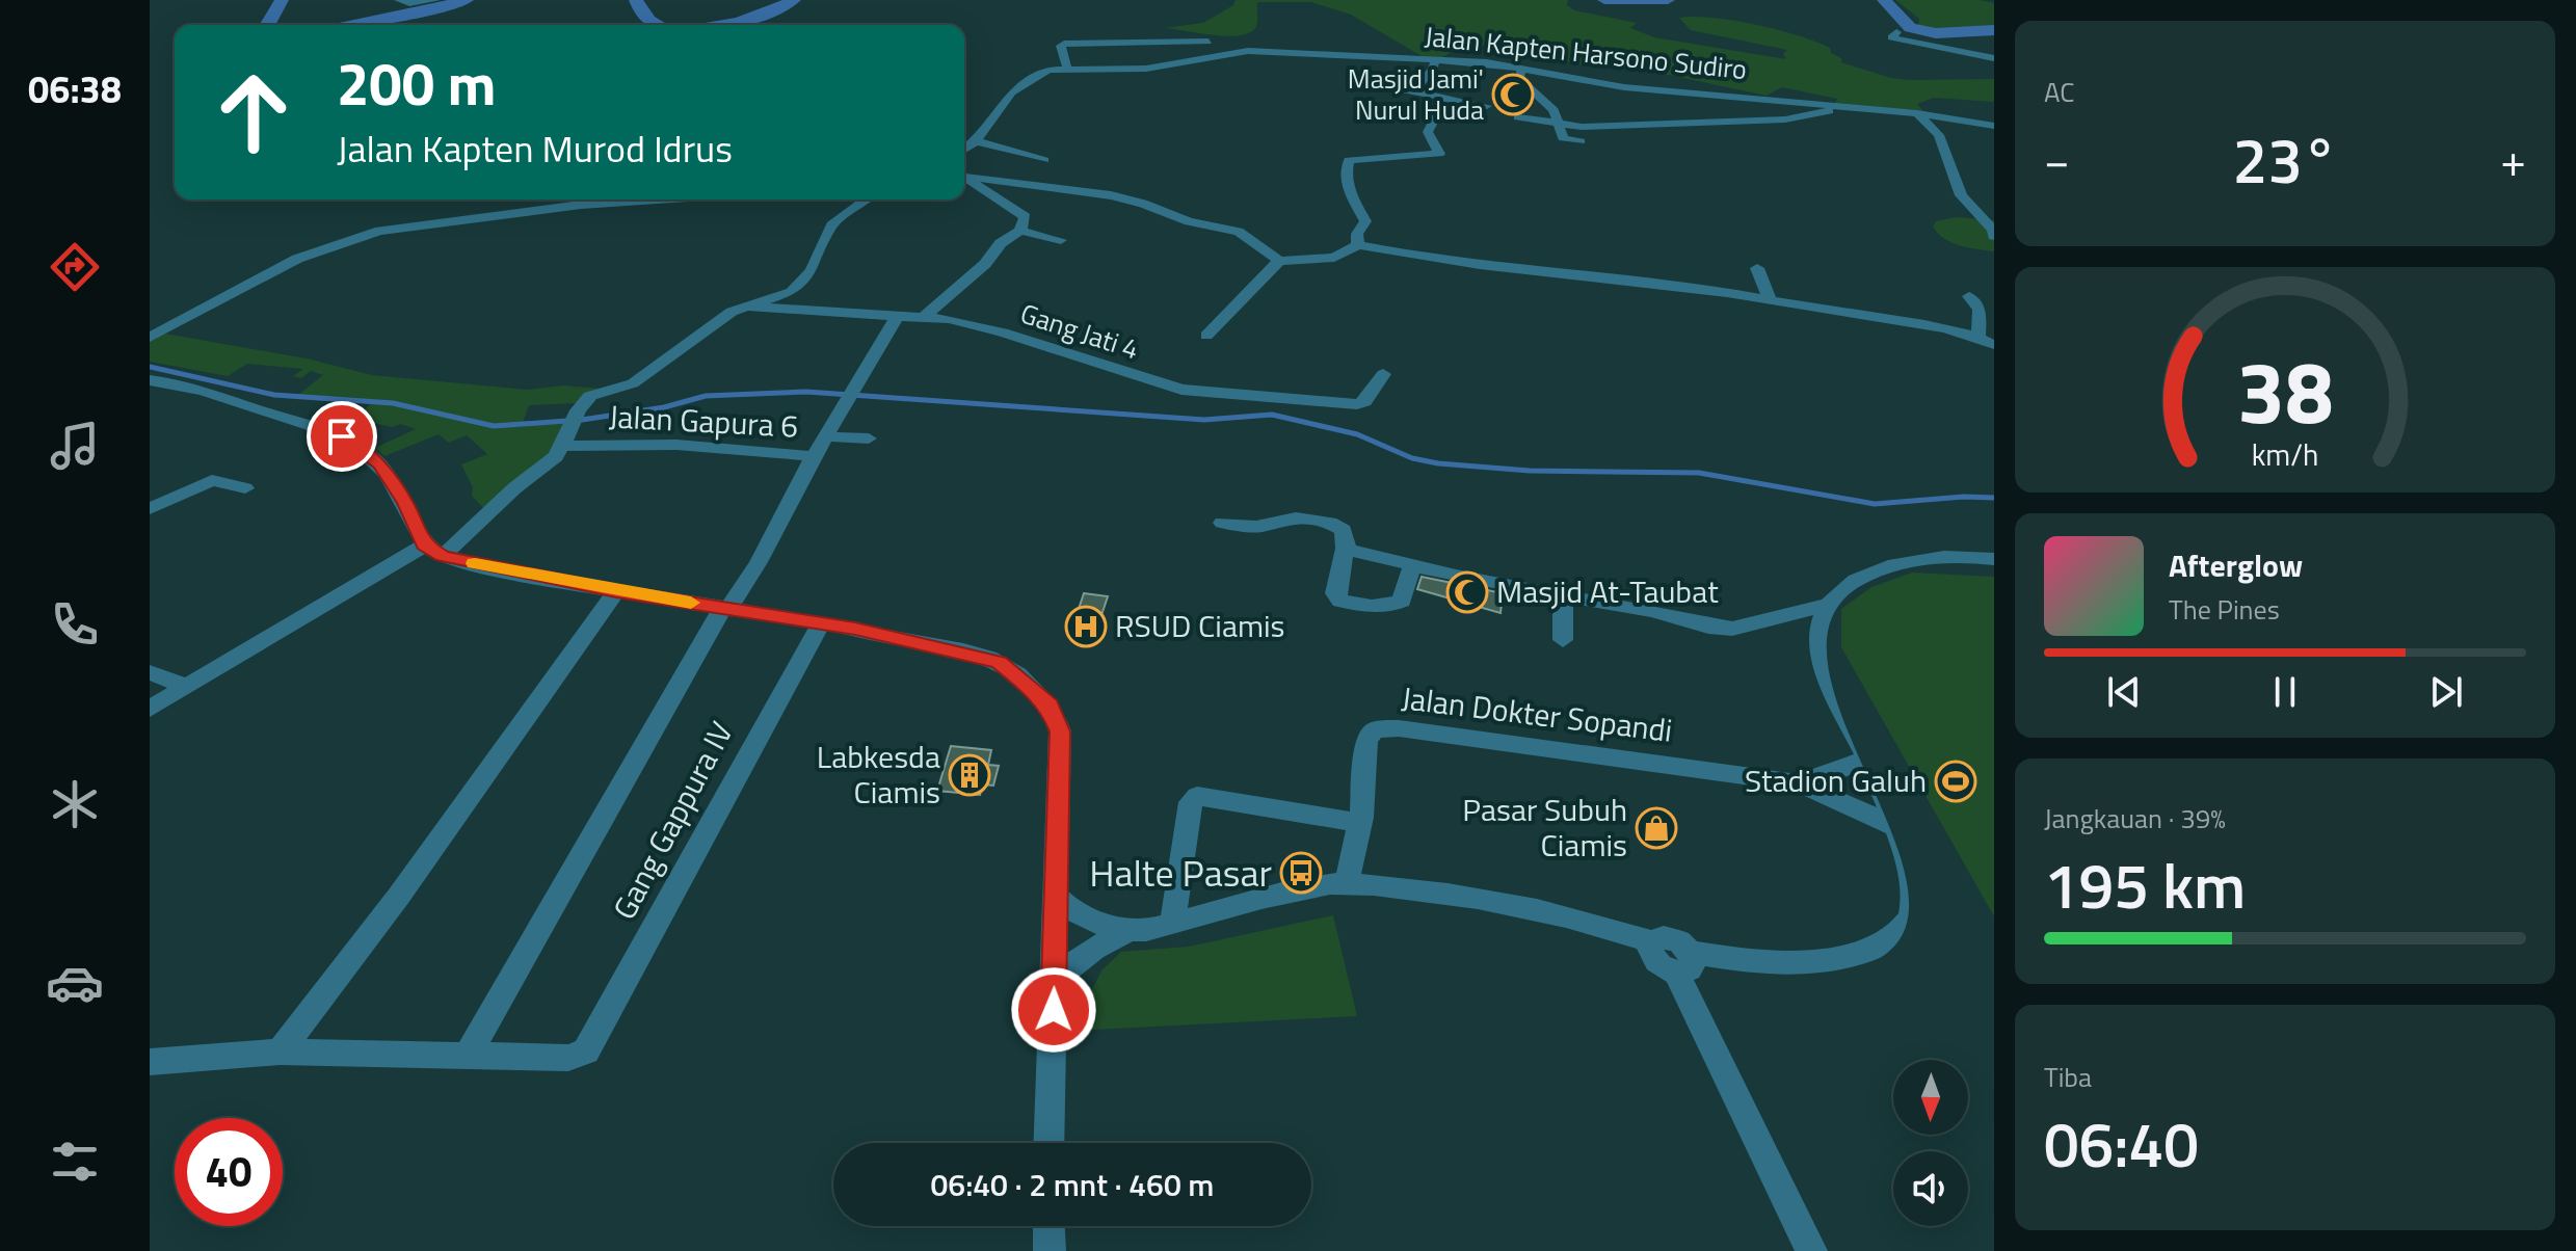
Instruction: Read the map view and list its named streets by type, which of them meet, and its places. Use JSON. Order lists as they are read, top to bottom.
{
  "streets": {
    "street": [
      "Jalan Kapten Harsono Sudiro",
      "Gang Jati 4",
      "Jalan Gapura 6",
      "Jalan Dokter Sopandi",
      "Gang Gappura IV"
    ]
  },
  "crossings": [
    ["Jalan Gapura 6", "Gang Gappura IV"]
  ],
  "places": {
    "mosque": ["Masjid Jami' Nurul Huda", "Masjid At-Taubat"],
    "hospital": ["RSUD Ciamis"],
    "building": ["Labkesda Ciamis"],
    "sports": ["Stadion Galuh"],
    "shop": ["Pasar Subuh Ciamis"],
    "bus stop": ["Halte Pasar"]
  },
  "north": "bottom",
  "page": {
    "tabs": "06:38",
    "tile": [
      "AC",
      ["Jangkauan · 39%", "195 km"],
      ["Tiba", "06:40"]
    ],
    "turn": ["200 m", "Jalan Kapten Murod Idrus"],
    "heat": ["−", "23°", "+"],
    "song": ["Afterglow", "The Pines"],
    "limit": "40",
    "trip": "06:40 · 2 mnt · 460 m",
    "gauge": ["38", "km/h"]
  }
}
